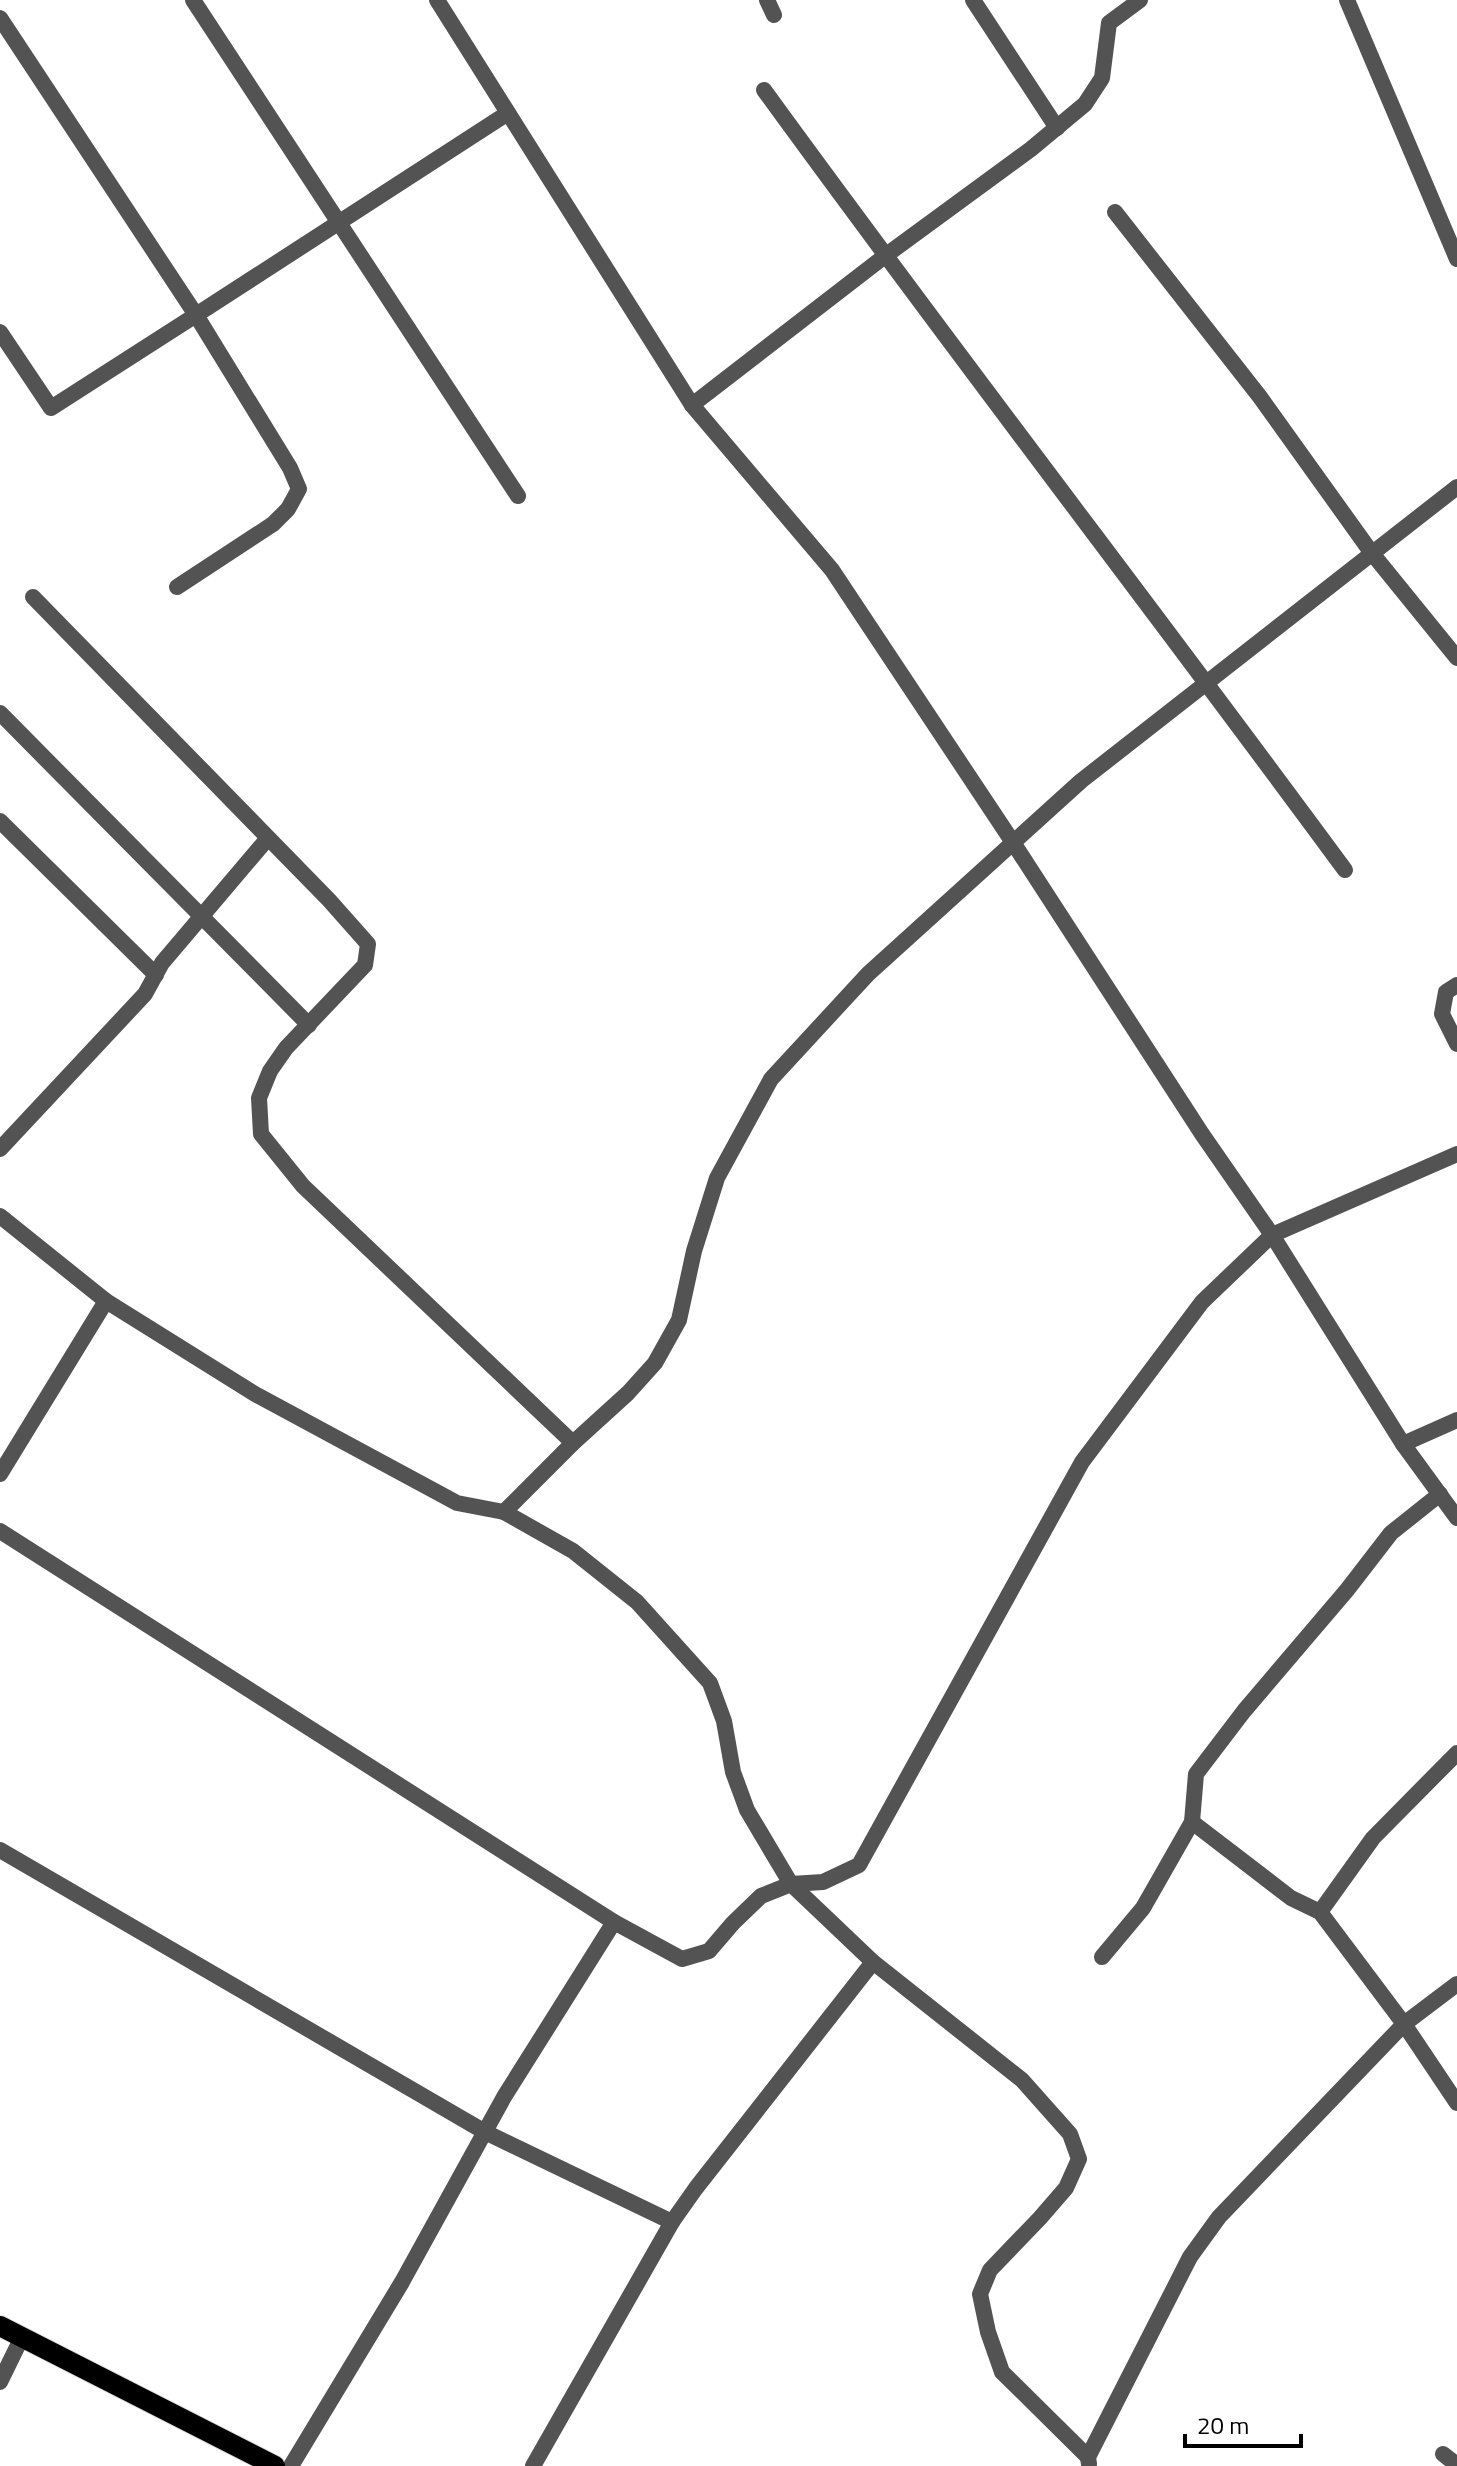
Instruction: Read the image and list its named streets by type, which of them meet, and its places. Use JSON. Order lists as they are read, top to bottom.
{
  "scale_bar": "20 m"
}
